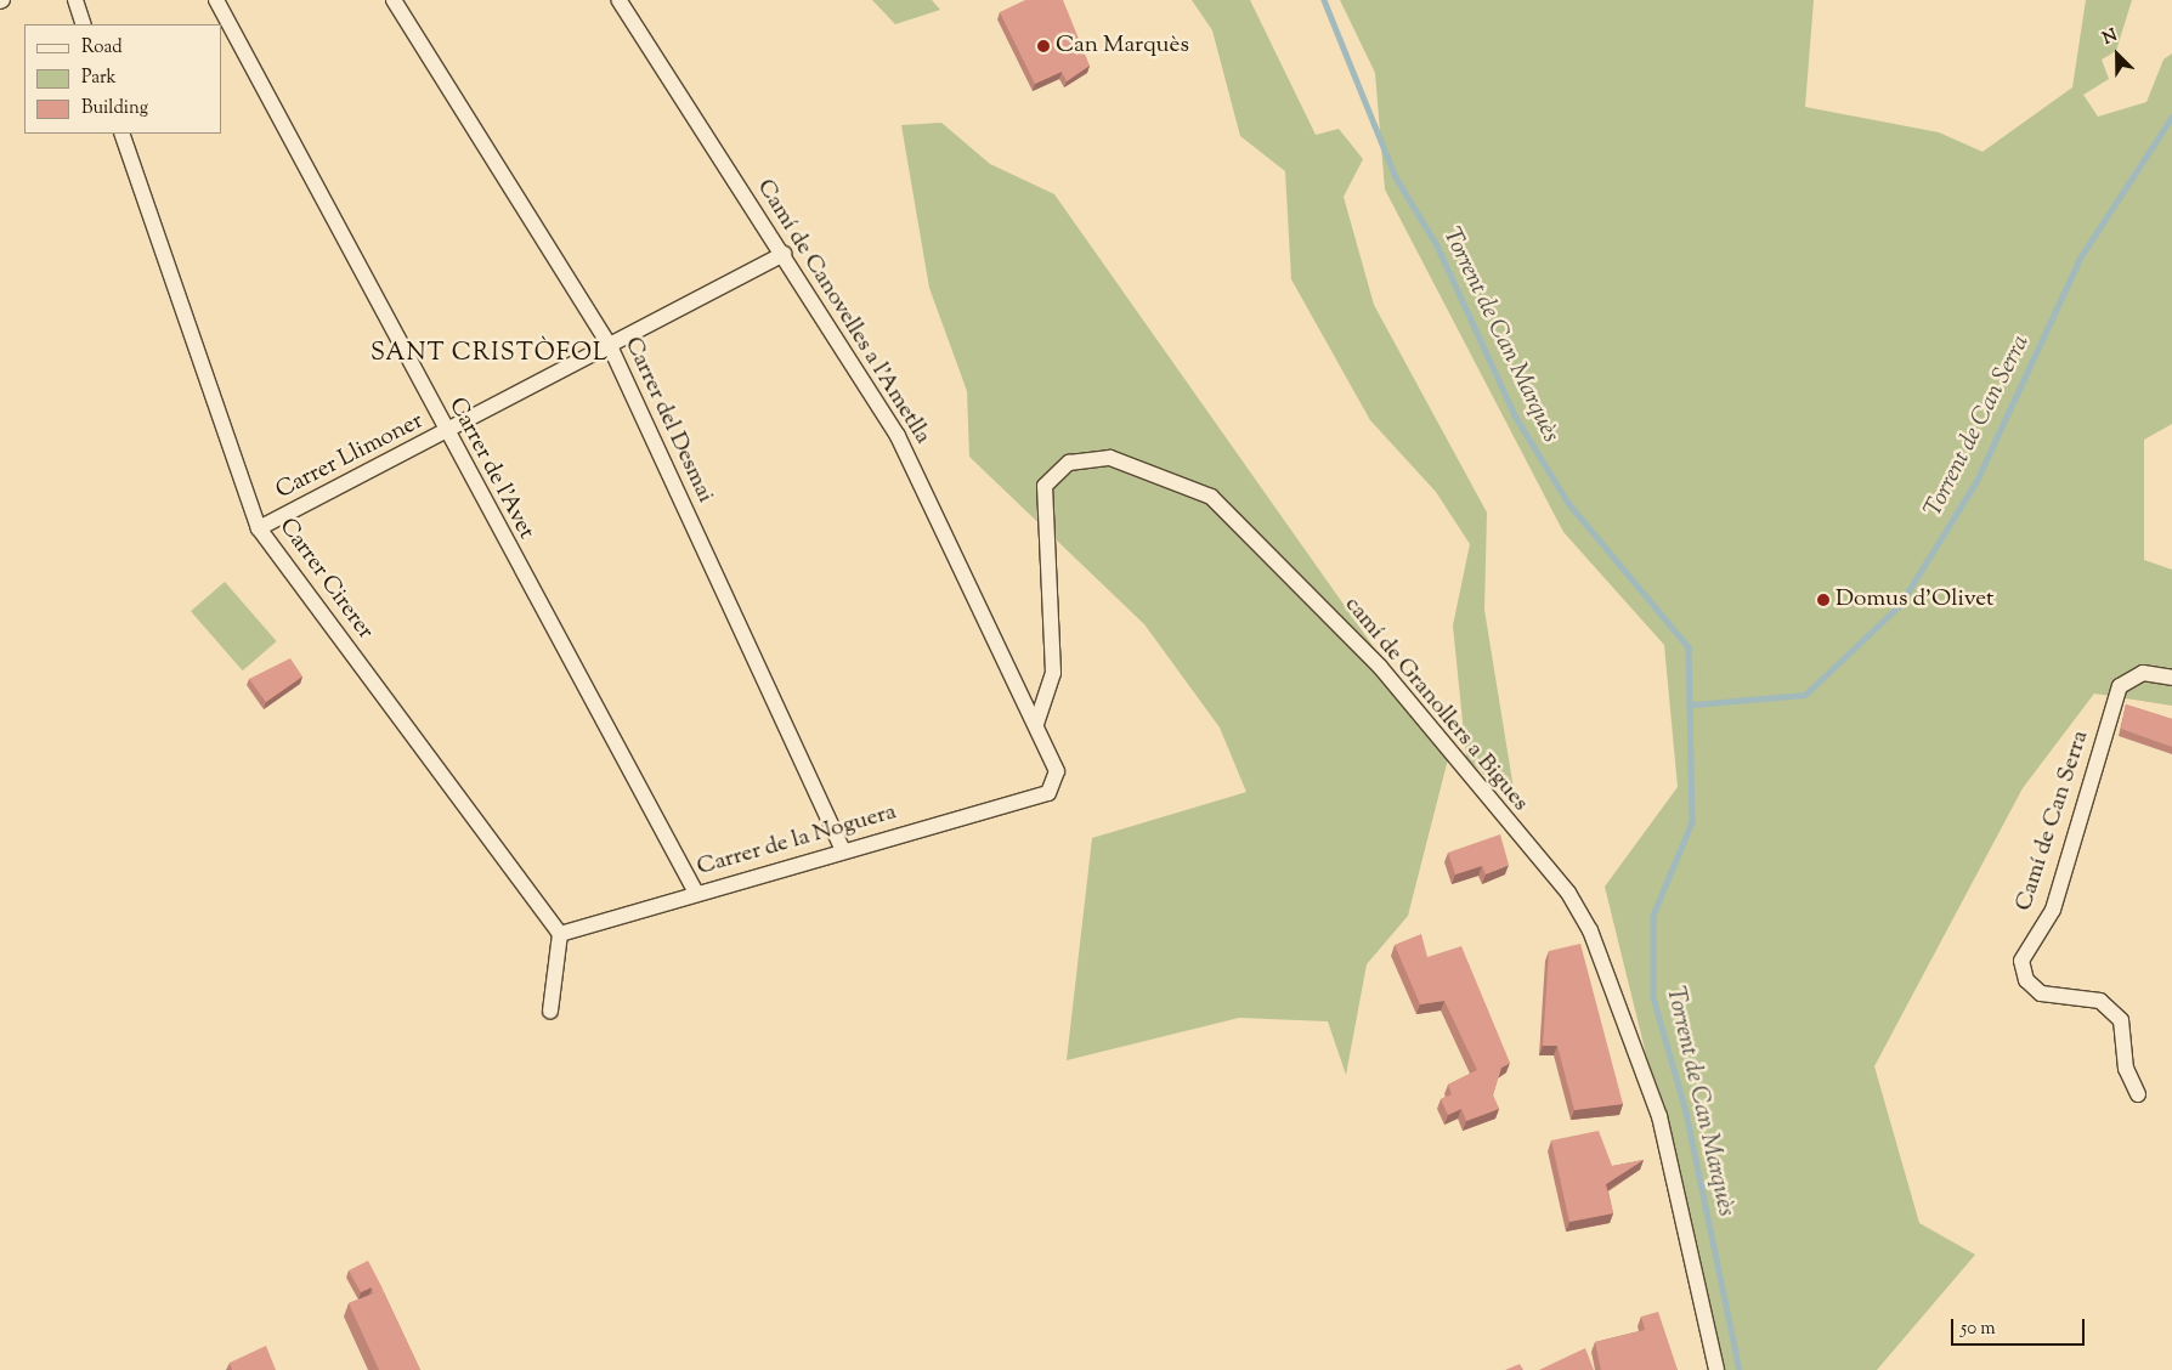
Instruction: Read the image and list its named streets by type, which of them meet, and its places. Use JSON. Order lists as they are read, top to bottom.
{
  "streets": {
    "street": [
      "Camí de Canovelles a l'Ametlla",
      "Carrer del Desmai",
      "Carrer Llimoner",
      "Carrer de l'Avet",
      "Carrer Cirerer",
      "camí de Granollers a Bigues",
      "Camí de Can Serra",
      "Carrer de la Noguera"
    ]
  },
  "crossings": [
    ["Camí de Canovelles a l'Ametlla", "Carrer Llimoner"],
    ["Camí de Canovelles a l'Ametlla", "camí de Granollers a Bigues"],
    ["Camí de Canovelles a l'Ametlla", "Carrer de la Noguera"],
    ["Carrer del Desmai", "Carrer Llimoner"],
    ["Carrer del Desmai", "Carrer de la Noguera"],
    ["Carrer Llimoner", "Carrer de l'Avet"],
    ["Carrer Llimoner", "Carrer Cirerer"],
    ["Carrer de l'Avet", "Carrer de la Noguera"],
    ["Carrer Cirerer", "Carrer de la Noguera"]
  ],
  "districts": ["SANT CRISTÒFOL"],
  "water": ["Torrent de Can Marquès", "Torrent de Can Serra"],
  "places": ["Can Marquès", "Domus d'Olivet"],
  "legend": ["Road", "Park", "Building"],
  "scale_bar": "50 m",
  "north": "top left"
}
